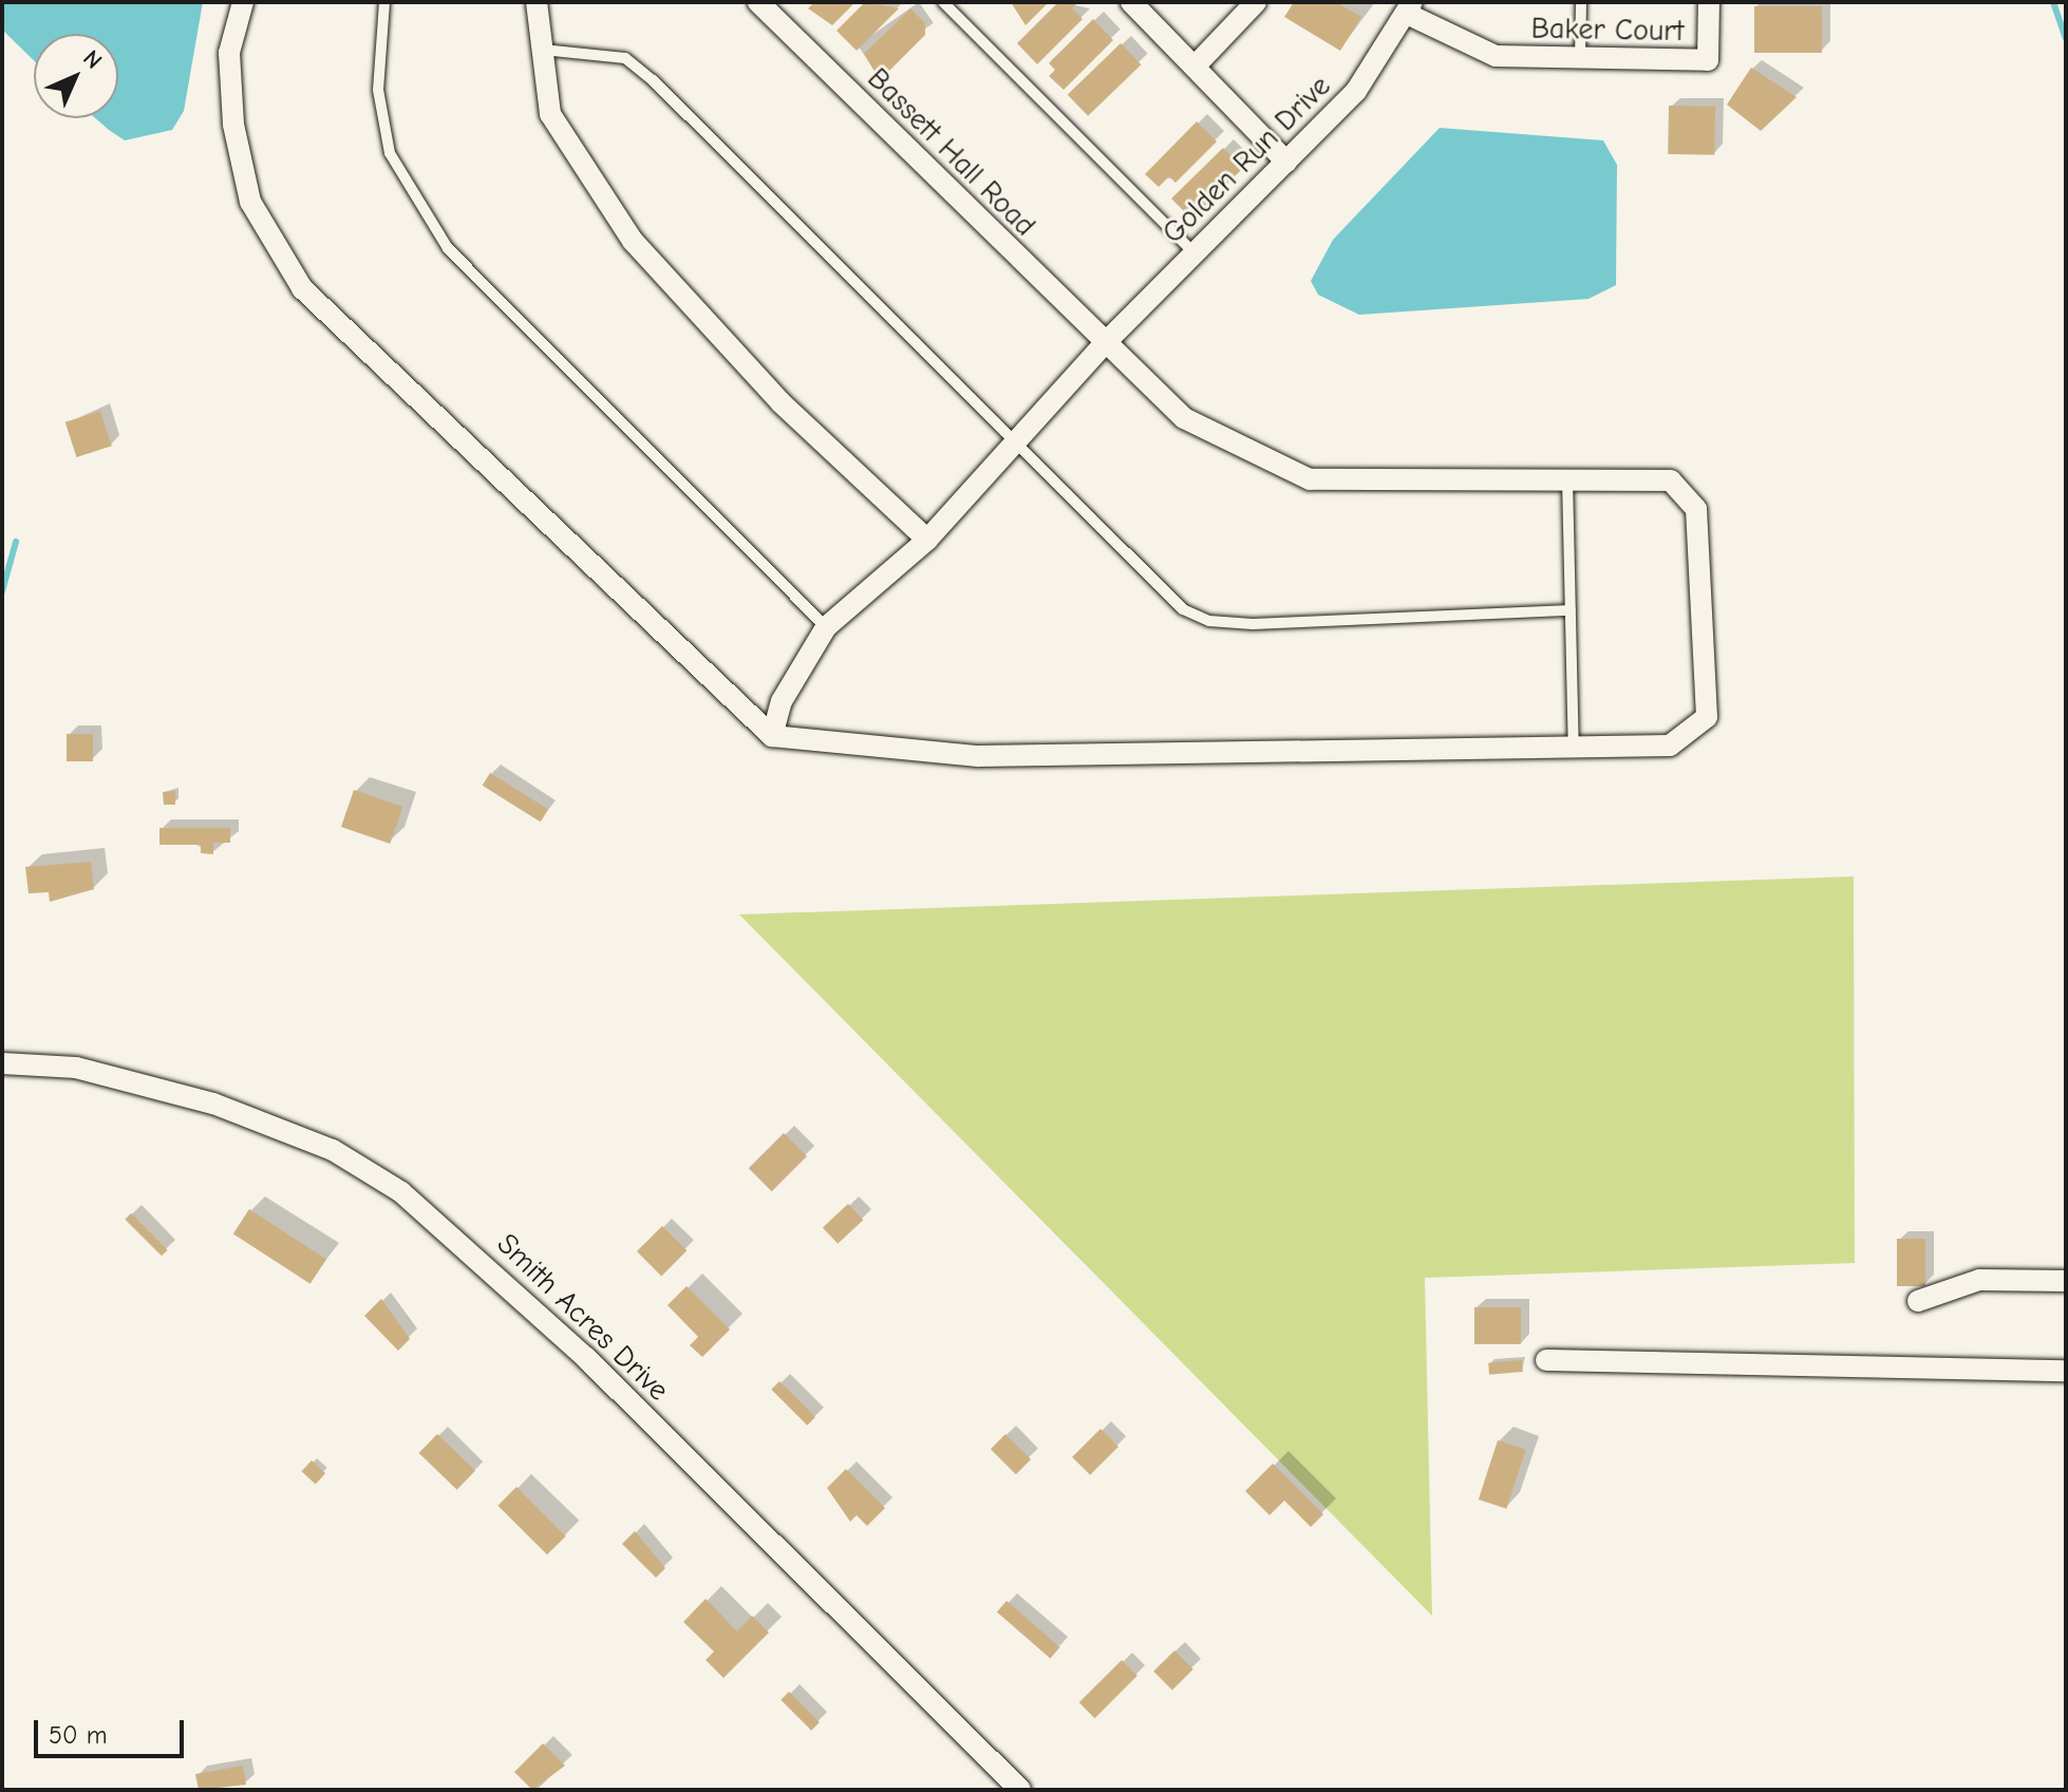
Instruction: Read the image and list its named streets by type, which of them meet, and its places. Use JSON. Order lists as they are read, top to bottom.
{
  "streets": {
    "street": [
      "Baker Court",
      "Bassett Hall Road",
      "Golden Run Drive",
      "Smith Acres Drive"
    ]
  },
  "crossings": [
    ["Baker Court", "Golden Run Drive"],
    ["Bassett Hall Road", "Golden Run Drive"]
  ],
  "scale_bar": "50 m",
  "north": "top right"
}
